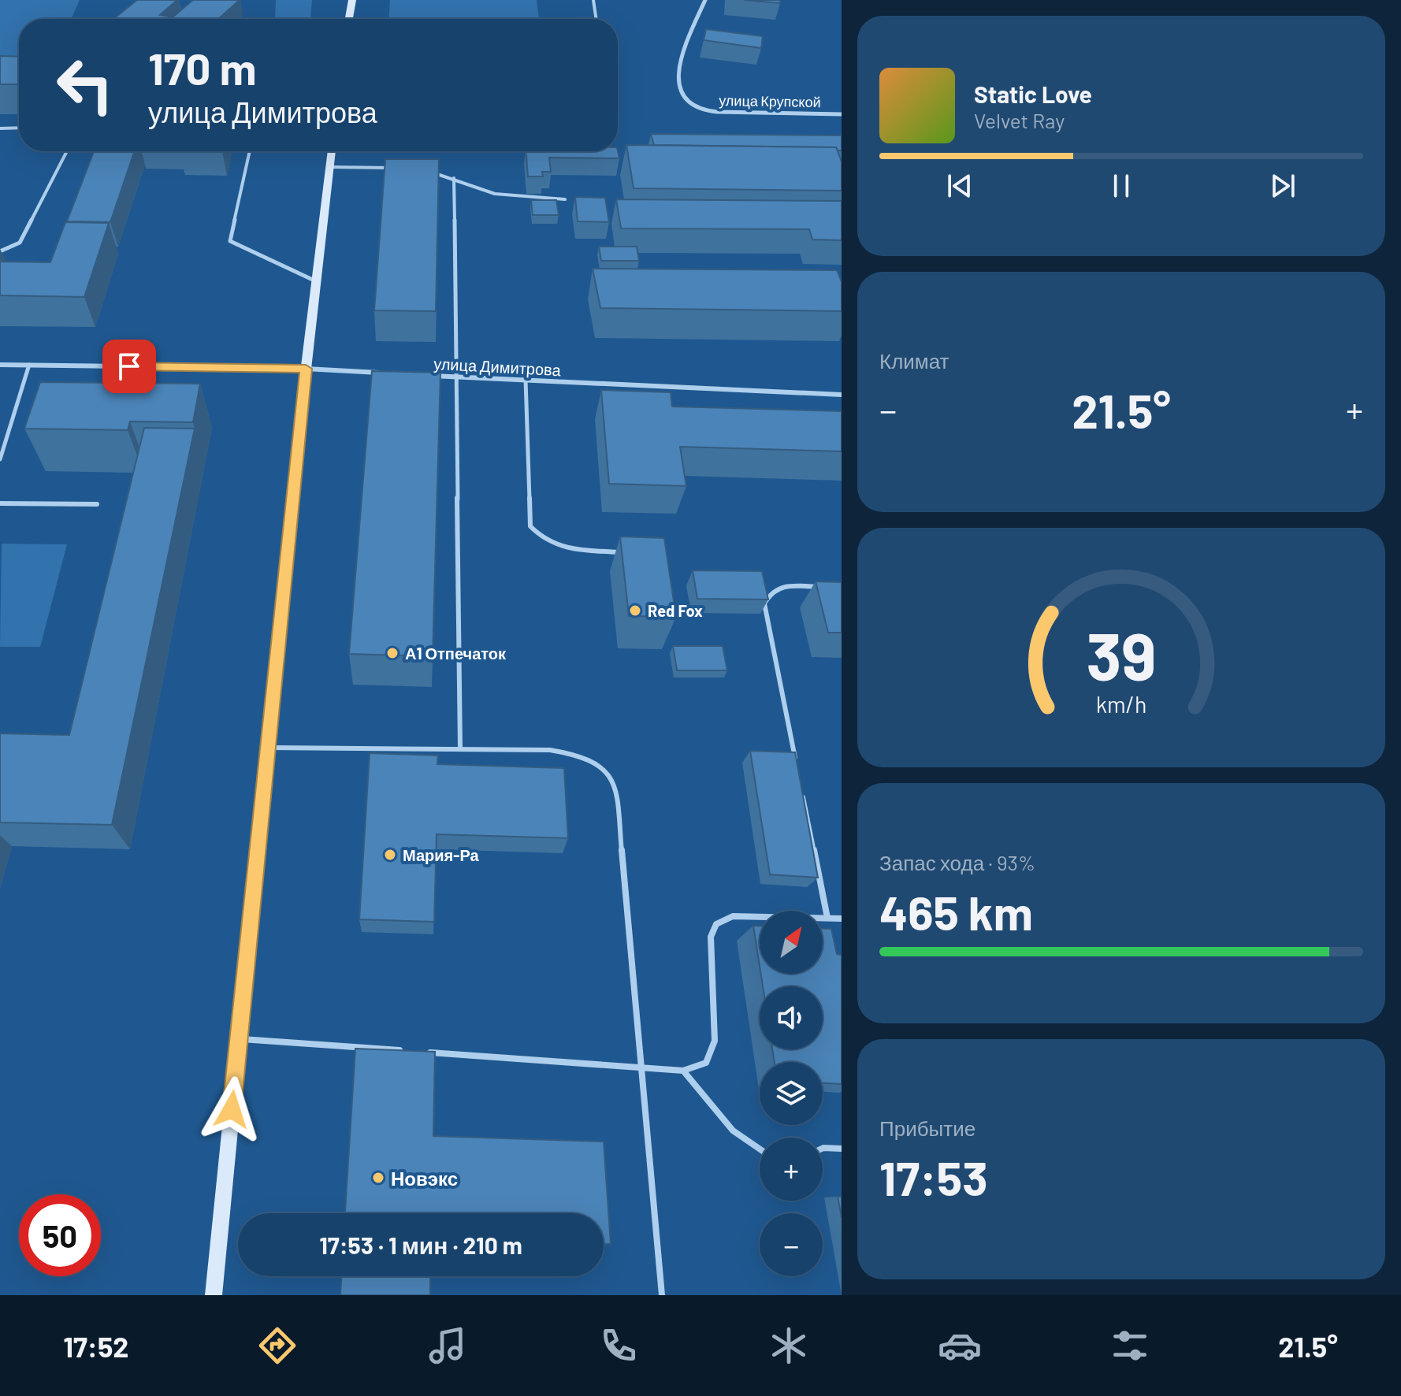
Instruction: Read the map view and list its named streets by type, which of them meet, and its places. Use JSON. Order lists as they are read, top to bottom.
{
  "streets": {
    "street": ["улица Крупской", "улица Димитрова"]
  },
  "places": [
    "Red Fox",
    "А1 Отпечаток",
    "Мария-Ра",
    "Новэкс"
  ],
  "north": "top right",
  "page": {
    "turn": ["170 m", "улица Димитрова"],
    "song": ["Static Love", "Velvet Ray"],
    "tile": [
      "Климат",
      ["Запас хода · 93%", "465 km"],
      ["Прибытие", "17:53"]
    ],
    "heat": ["−", "21.5°", "+"],
    "map_buttons": ["+", "−"],
    "limit": "50",
    "trip": "17:53 · 1 мин · 210 m",
    "tabs": ["17:52", "21.5°"],
    "gauge": ["39", "km/h"]
  }
}
